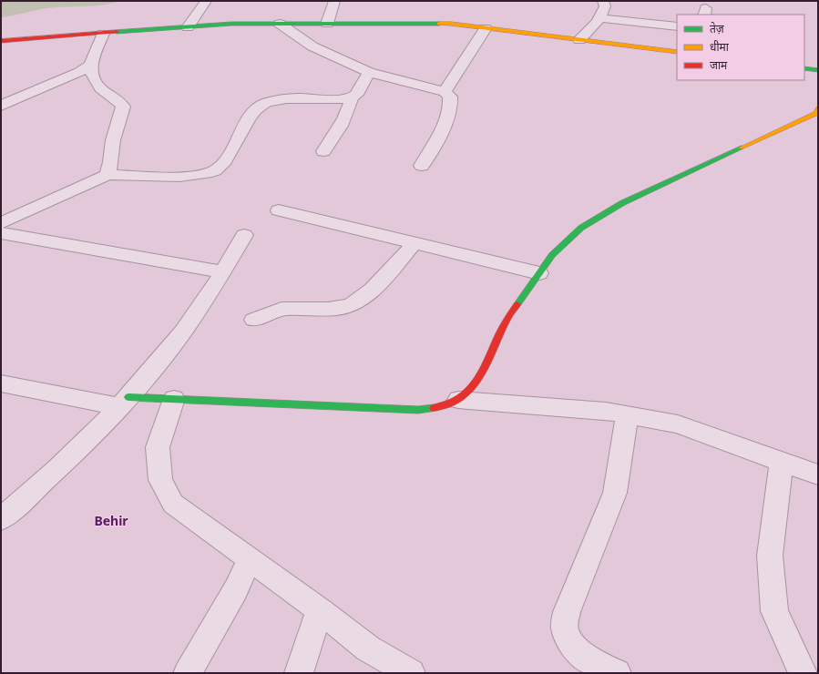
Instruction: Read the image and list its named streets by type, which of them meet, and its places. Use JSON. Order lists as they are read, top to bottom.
{
  "districts": ["Behir"],
  "legend": ["तेज़", "धीमा", "जाम"]
}
